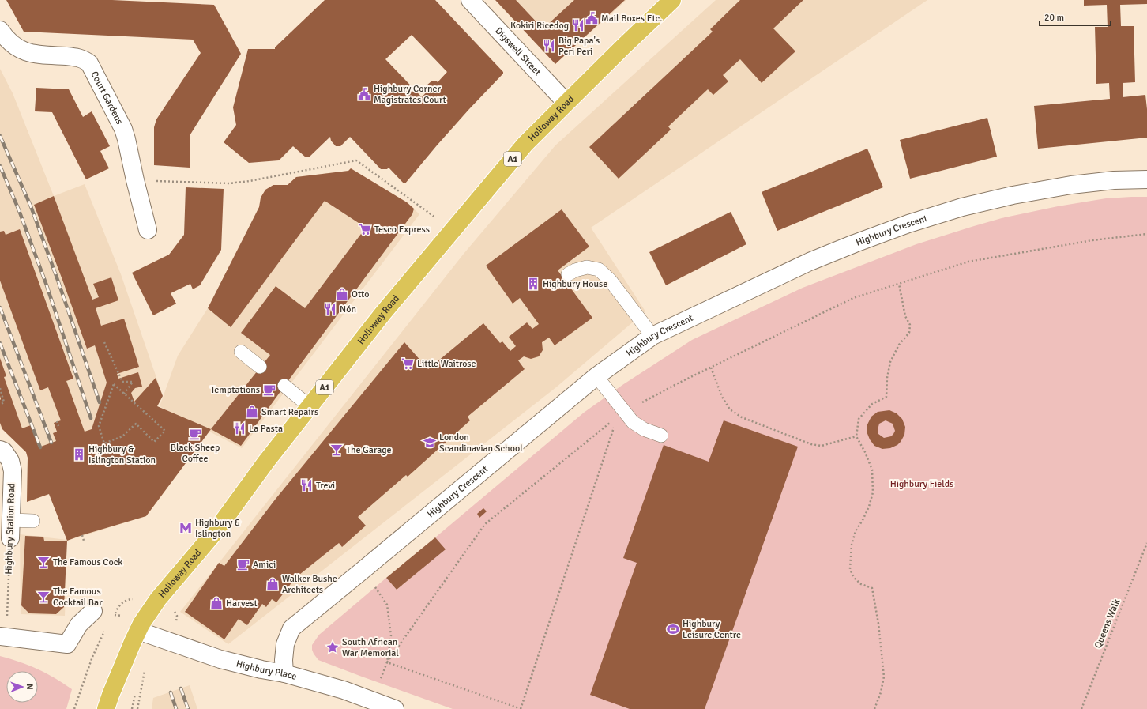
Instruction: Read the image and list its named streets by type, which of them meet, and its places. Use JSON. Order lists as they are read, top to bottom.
{
  "streets": {
    "highway": ["Holloway Road", "A1"],
    "street": [
      "Digswell Street",
      "Court Gardens",
      "Highbury Crescent",
      "Highbury Station Road",
      "Highbury Place"
    ],
    "path": ["Queens Walk"]
  },
  "crossings": [
    ["Digswell Street", "Holloway Road"],
    ["Holloway Road", "Highbury Place"],
    ["Highbury Crescent", "Highbury Place"]
  ],
  "parks": ["Highbury Fields"],
  "places": {
    "public building": ["Mail Boxes Etc.", "Highbury Corner Magistrates Court"],
    "restaurant": [
      "Kokiri Ricedog",
      "Big Papa's Peri Peri",
      "Nón",
      "La Pasta",
      "Trevi"
    ],
    "supermarket": ["Tesco Express", "Little Waitrose"],
    "building": ["Highbury House", "Highbury & Islington Station"],
    "shop": [
      "Otto",
      "Smart Repairs",
      "Walker Bushe Architects",
      "Harvest"
    ],
    "cafe": ["Temptations", "Black Sheep Coffee", "Amici"],
    "school or university": ["London Scandinavian School"],
    "bar": ["The Garage", "The Famous Cock", "The Famous Cocktail Bar"],
    "metro station": ["Highbury & Islington"],
    "sports": ["Highbury Leisure Centre"],
    "place": ["South African War Memorial"]
  },
  "scale_bar": "20 m",
  "north": "right"
}
